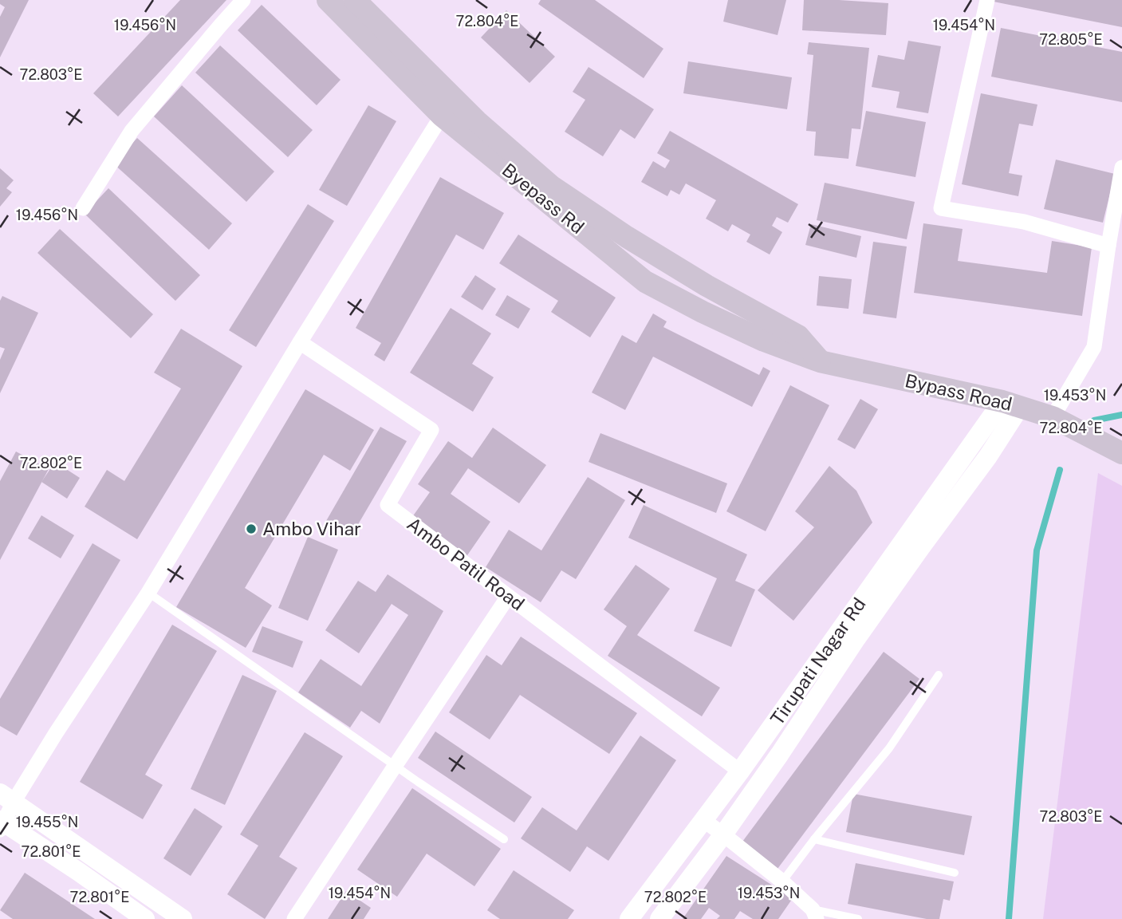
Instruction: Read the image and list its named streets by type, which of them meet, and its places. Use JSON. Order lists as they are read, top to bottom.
{
  "streets": {
    "main road": ["Byepass Rd", "Bypass Road"],
    "street": ["Ambo Patil Road", "Tirupati Nagar Rd"]
  },
  "crossings": [
    ["Byepass Rd", "Bypass Road"],
    ["Bypass Road", "Tirupati Nagar Rd"],
    ["Ambo Patil Road", "Tirupati Nagar Rd"]
  ],
  "places": ["Ambo Vihar"],
  "coordinates": [
    "72.804°E",
    "19.456°N",
    "19.454°N",
    "72.805°E",
    "72.803°E",
    "19.453°N",
    "72.802°E",
    "19.455°N",
    "72.801°E"
  ]
}
